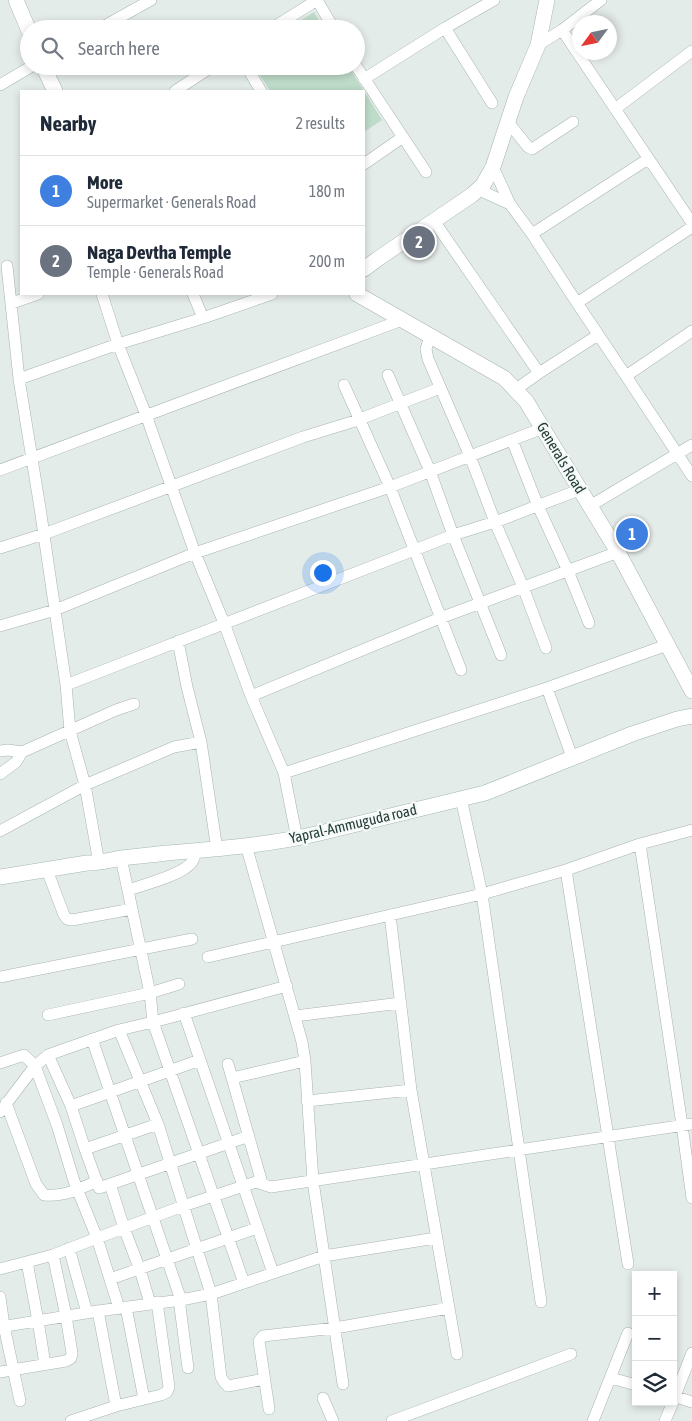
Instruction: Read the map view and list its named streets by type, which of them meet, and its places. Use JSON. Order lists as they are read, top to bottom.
{
  "streets": {
    "street": ["Generals Road", "Yapral-Ammuguda road"]
  },
  "north": "bottom left",
  "page": {
    "search": "Search here",
    "heading": ["Nearby", "2 results"],
    "list": [
      {
        "mark": "1",
        "name": "More",
        "note": "Supermarket · Generals Road",
        "value": "180 m"
      },
      {
        "mark": "2",
        "name": "Naga Devtha Temple",
        "note": "Temple · Generals Road",
        "value": "200 m"
      }
    ],
    "pins": ["2", "1"],
    "map_buttons": ["+", "−"]
  }
}
